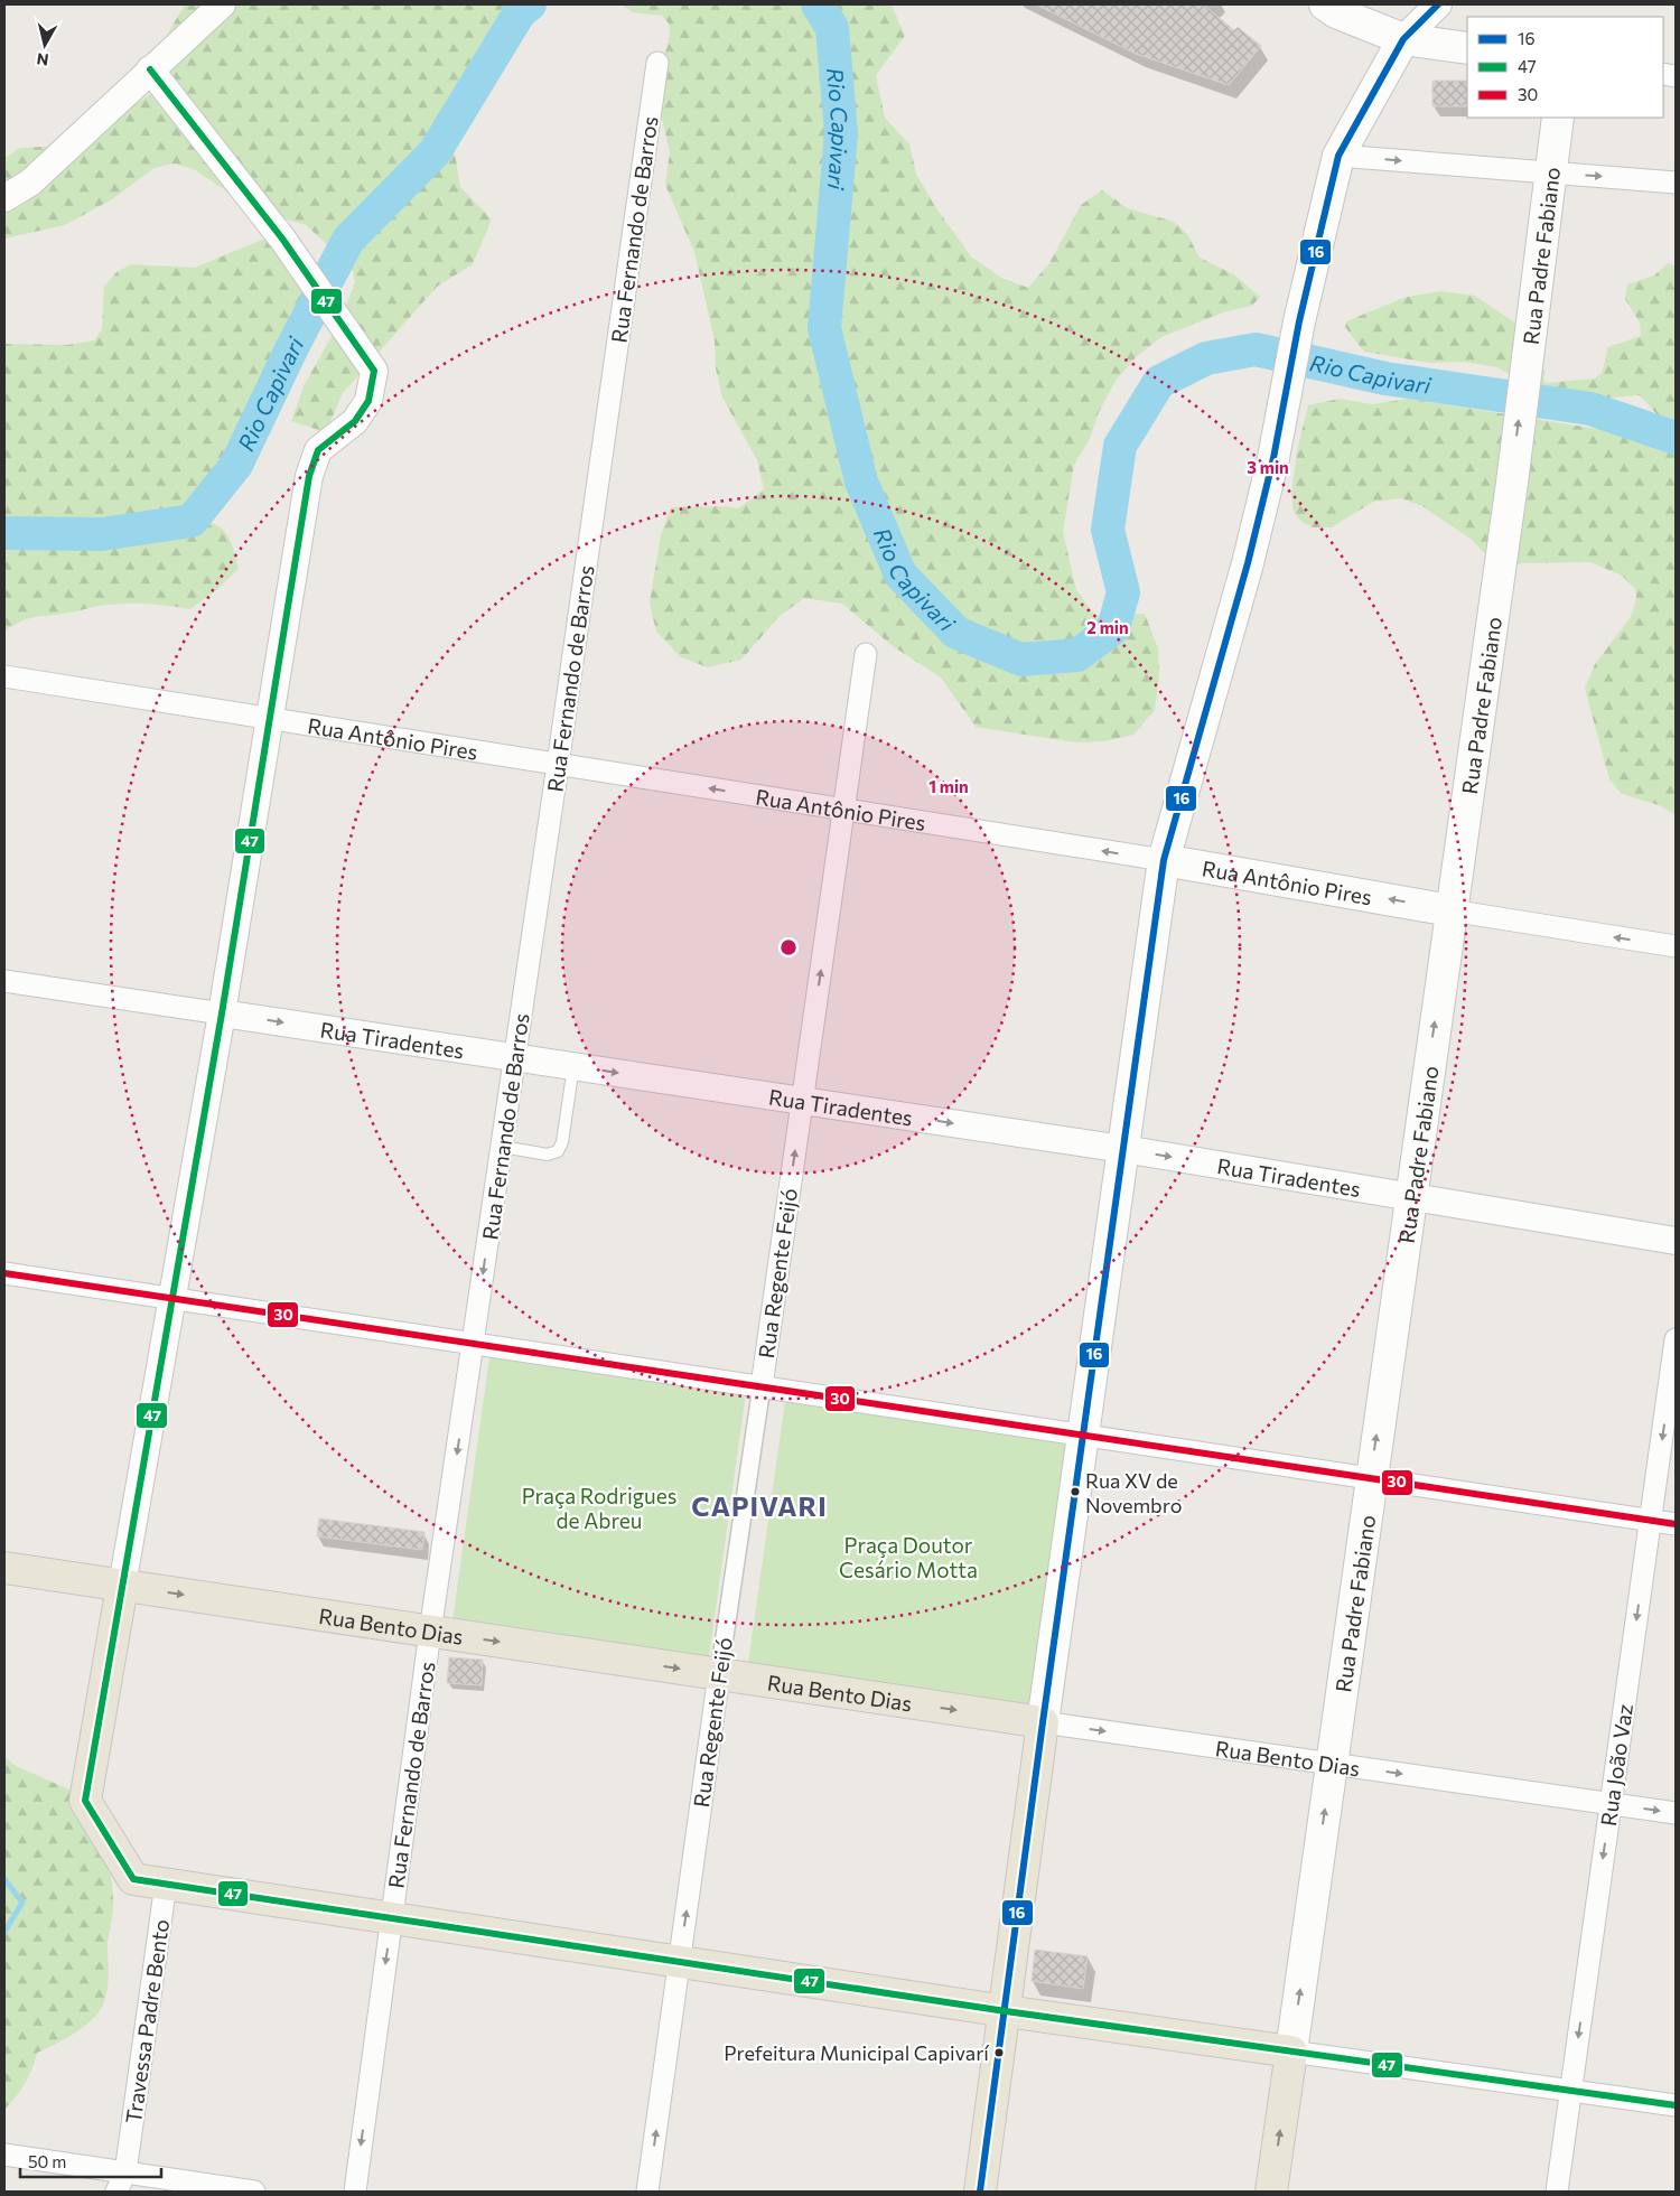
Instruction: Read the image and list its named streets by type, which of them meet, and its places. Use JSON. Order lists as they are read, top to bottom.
{
  "streets": {
    "main road": ["Rua Padre Fabiano", "Rua Antônio Pires", "Rua Bento Dias"],
    "street": [
      "Rua Fernando de Barros",
      "Rua Tiradentes",
      "Rua Regente Feijó",
      "Rua João Vaz",
      "Travessa Padre Bento"
    ]
  },
  "crossings": [
    ["Rua Fernando de Barros", "Rua Antônio Pires"],
    ["Rua Fernando de Barros", "Rua Tiradentes"],
    ["Rua Fernando de Barros", "Rua Bento Dias"],
    ["Rua Padre Fabiano", "Rua Antônio Pires"],
    ["Rua Padre Fabiano", "Rua Tiradentes"],
    ["Rua Padre Fabiano", "Rua Bento Dias"],
    ["Rua Antônio Pires", "Rua Regente Feijó"],
    ["Rua Tiradentes", "Rua Regente Feijó"],
    ["Rua Regente Feijó", "Rua Bento Dias"],
    ["Rua Bento Dias", "Rua João Vaz"]
  ],
  "one_way": [
    "Rua Fernando de Barros",
    "Rua Antônio Pires",
    "Rua Tiradentes",
    "Rua Regente Feijó",
    "Rua Bento Dias",
    "Rua João Vaz"
  ],
  "districts": ["CAPIVARI"],
  "water": ["Rio Capivari"],
  "parks": ["Praça Rodrigues de Abreu", "Praça Doutor Cesário Motta"],
  "places": ["Rua XV de Novembro", "Prefeitura Municipal Capivarí"],
  "lines": ["transit line 16", "transit line 47", "transit line 30"],
  "legend": ["16", "47", "30"],
  "scale_bar": "50 m",
  "north": "bottom",
  "rings": ["3 min", "2 min", "1 min"]
}
